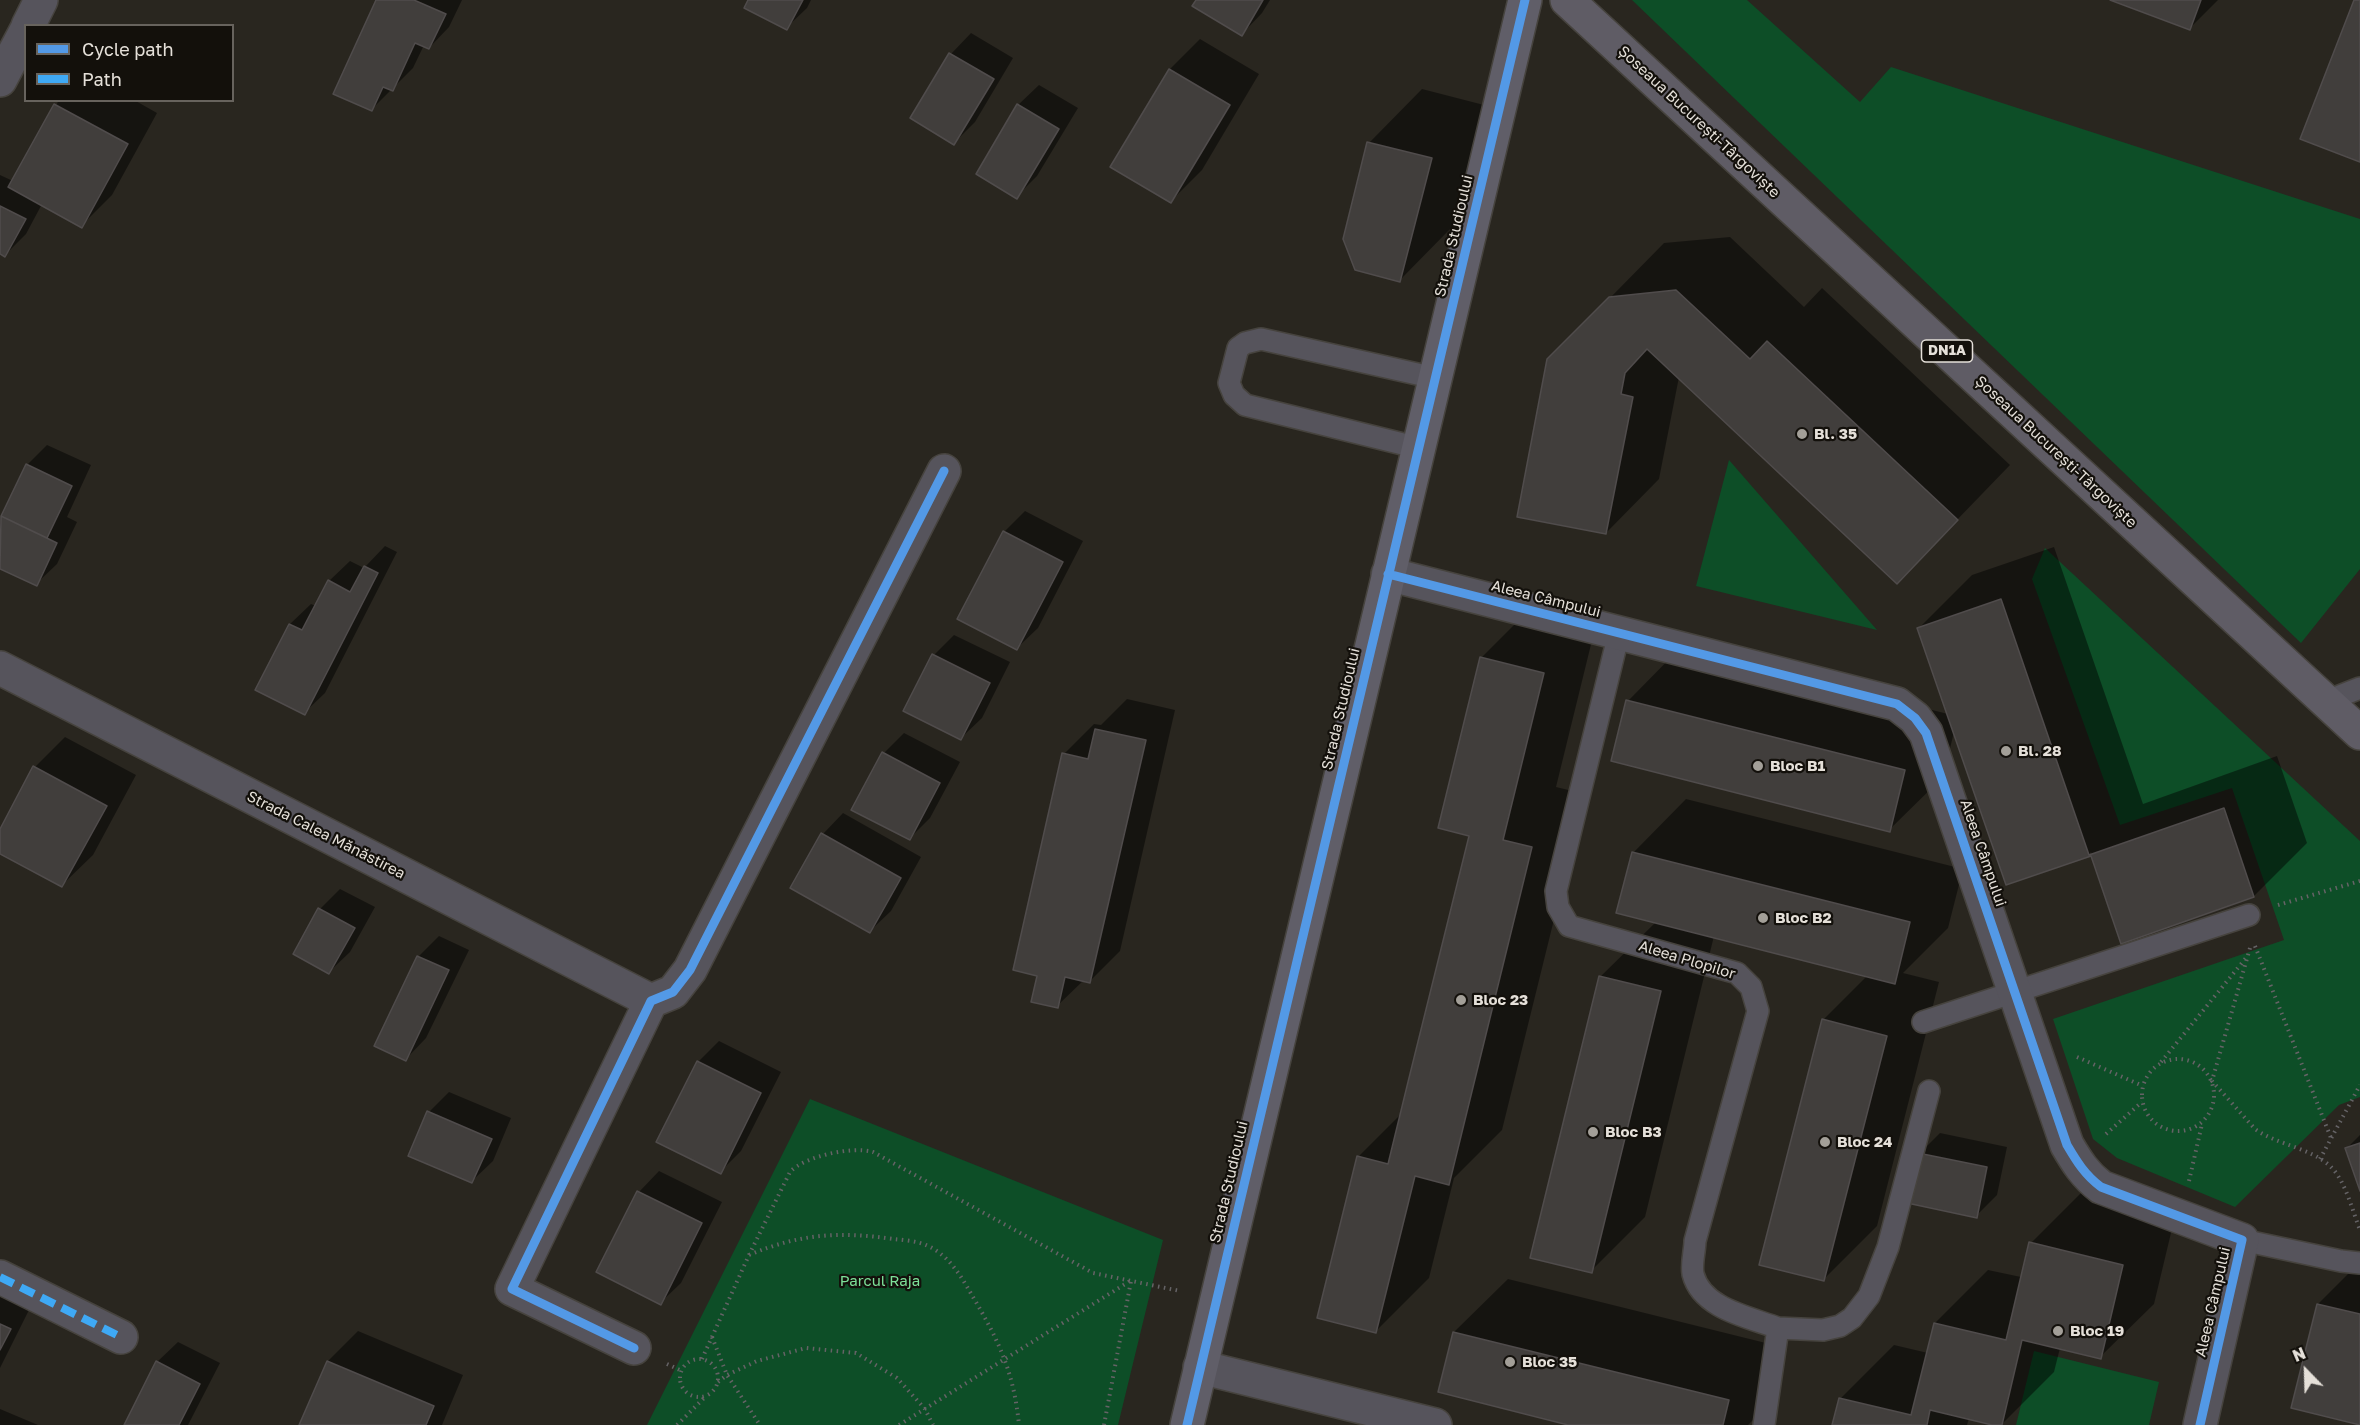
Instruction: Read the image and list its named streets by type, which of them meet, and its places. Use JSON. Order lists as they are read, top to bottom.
{
  "streets": {
    "main road": ["Șoseaua București-Târgoviște", "DN1A"],
    "street": ["Strada Studioului", "Aleea Câmpului", "Strada Calea Mănăstirea"],
    "lane": ["Aleea Plopilor"]
  },
  "crossings": [
    ["Strada Studioului", "Aleea Câmpului"],
    ["Aleea Câmpului", "Aleea Plopilor"]
  ],
  "parks": ["Parcul Raja"],
  "places": [
    "Bl. 35",
    "Bl. 28",
    "Bloc B1",
    "Bloc B2",
    "Bloc 23",
    "Bloc B3",
    "Bloc 24",
    "Bloc 19",
    "Bloc 35"
  ],
  "legend": ["Cycle path", "Path"],
  "north": "top left"
}
